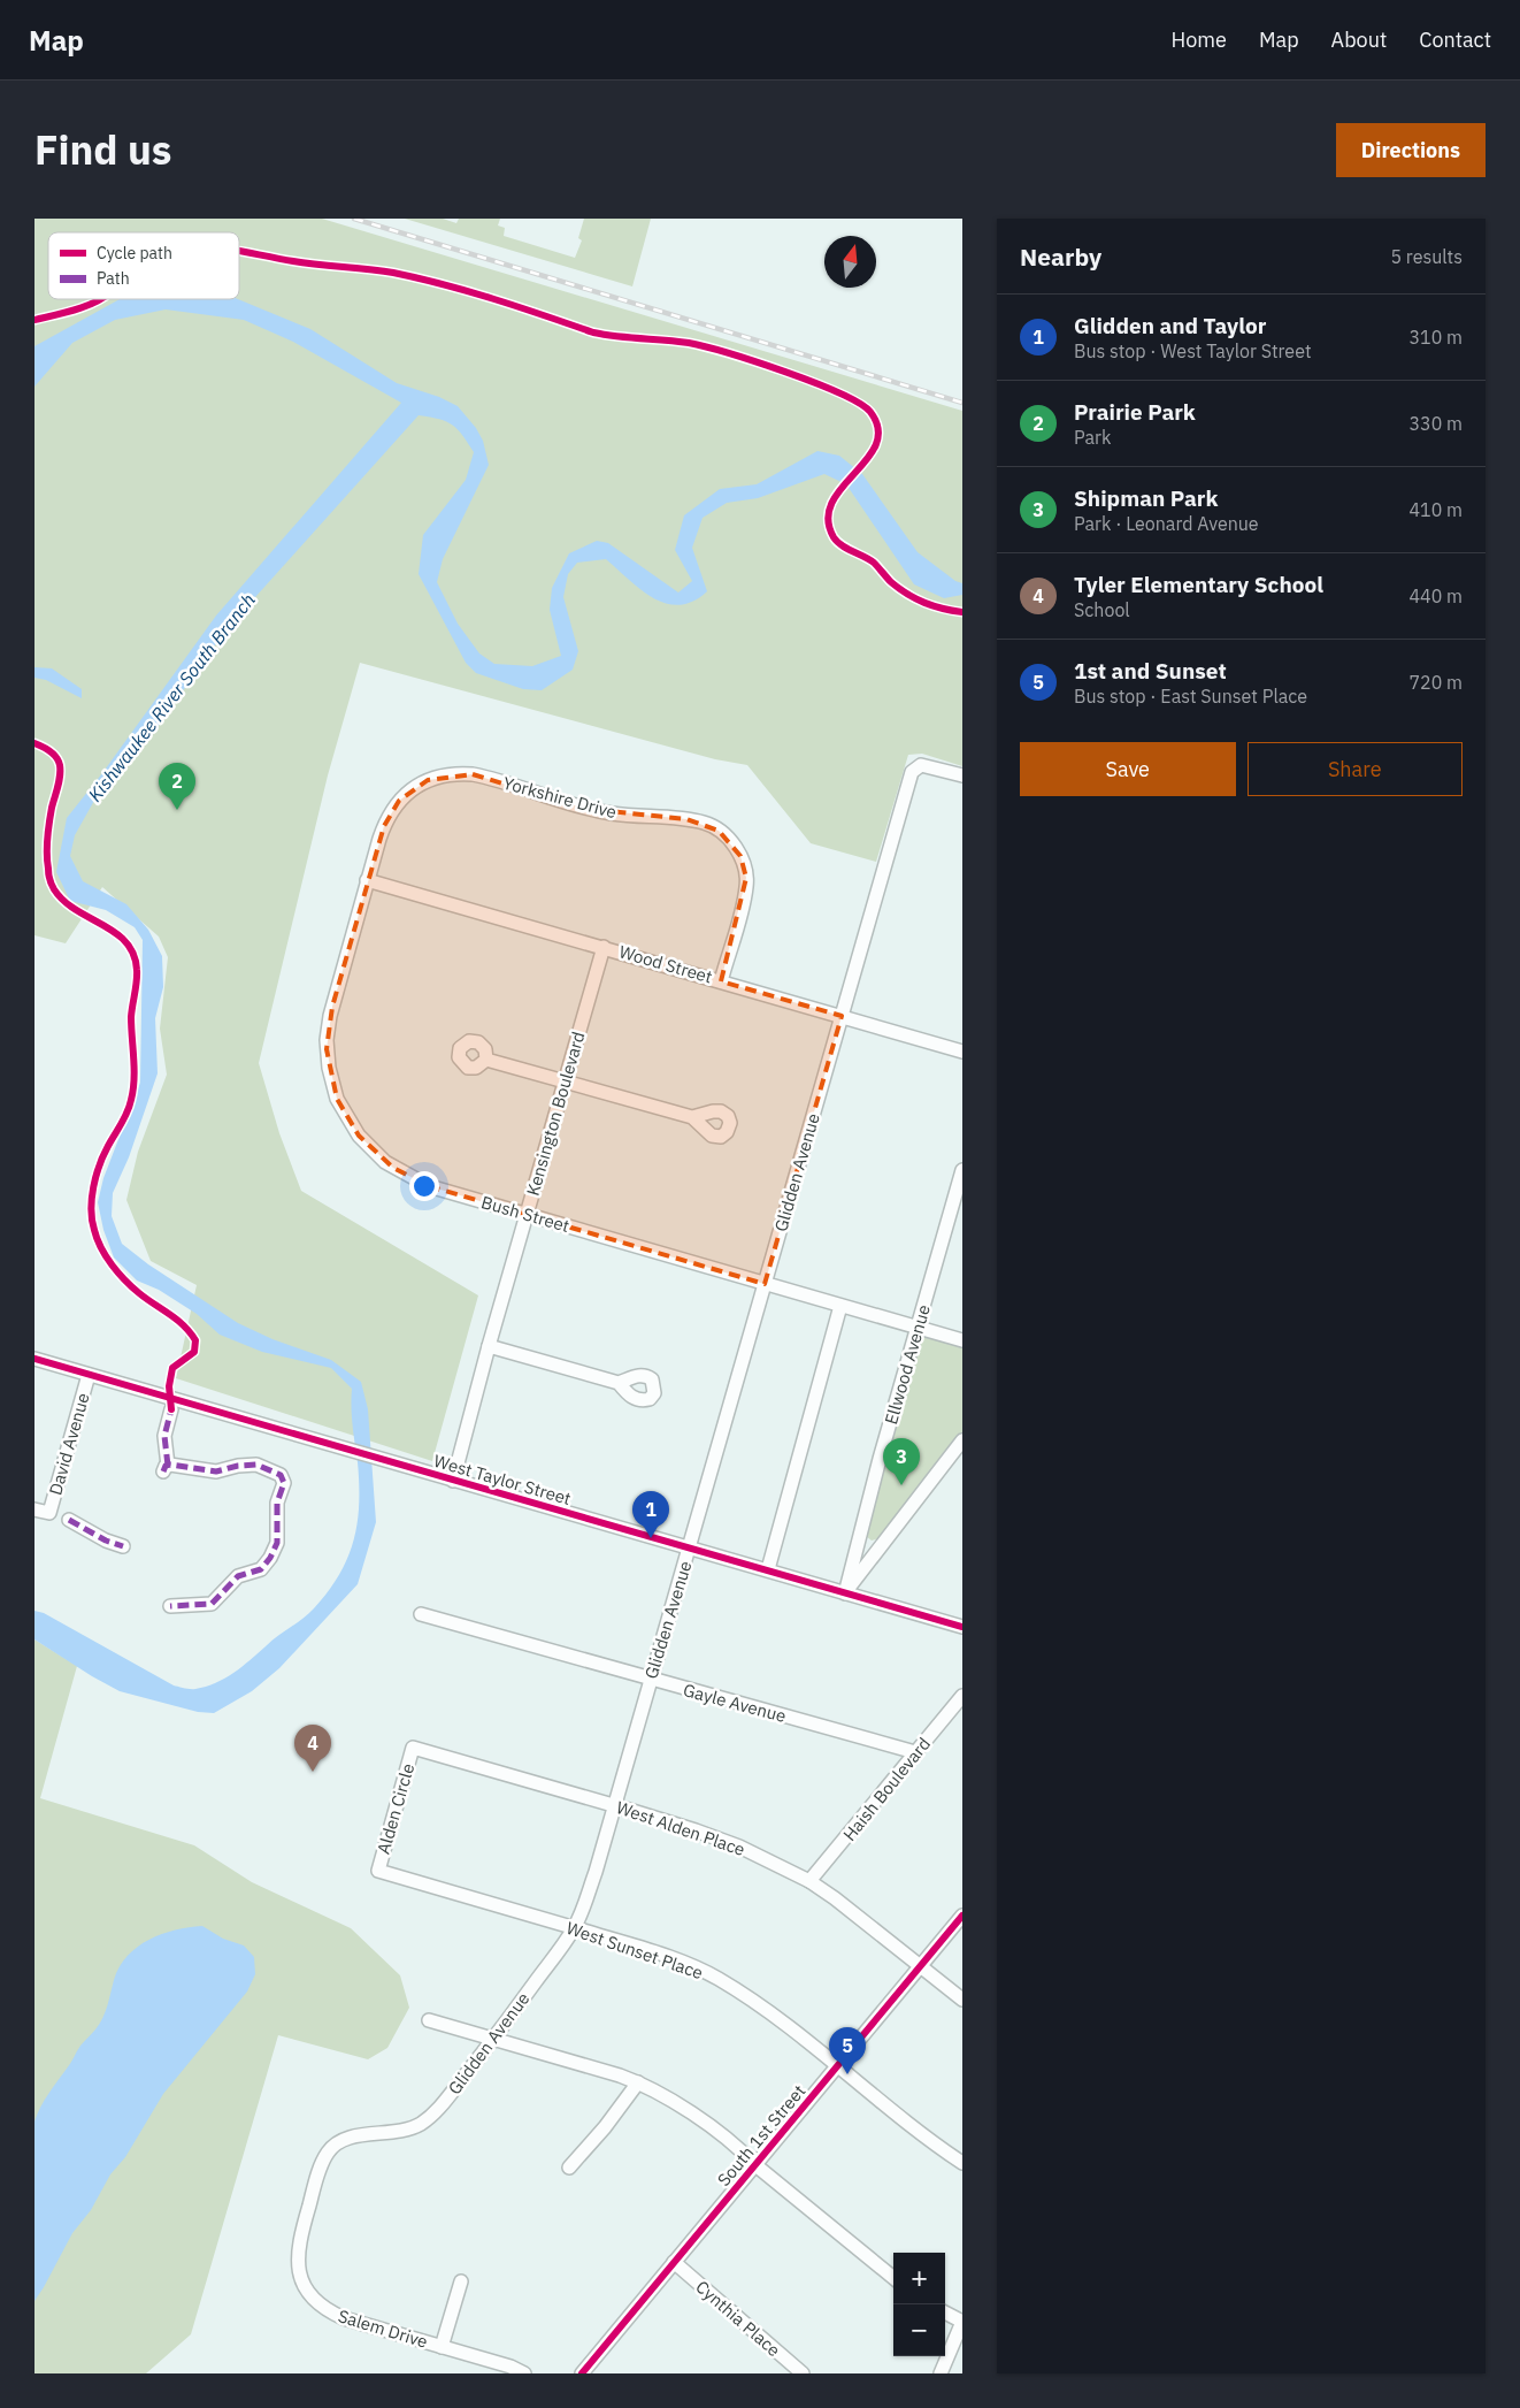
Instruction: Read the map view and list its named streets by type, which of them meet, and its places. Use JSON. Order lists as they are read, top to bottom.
{
  "streets": {
    "street": [
      "Yorkshire Drive",
      "Wood Street",
      "Kensington Boulevard",
      "Glidden Avenue",
      "Bush Street",
      "Ellwood Avenue",
      "David Avenue",
      "West Taylor Street",
      "Gayle Avenue",
      "Haish Boulevard",
      "Alden Circle",
      "West Alden Place",
      "West Sunset Place",
      "South 1st Street",
      "Cynthia Place",
      "Salem Drive"
    ]
  },
  "crossings": [
    ["Yorkshire Drive", "Wood Street"],
    ["Yorkshire Drive", "Bush Street"],
    ["Wood Street", "Kensington Boulevard"],
    ["Wood Street", "Glidden Avenue"],
    ["Wood Street", "Bush Street"],
    ["Kensington Boulevard", "Bush Street"],
    ["Kensington Boulevard", "West Taylor Street"],
    ["Glidden Avenue", "Bush Street"],
    ["Glidden Avenue", "West Taylor Street"],
    ["Glidden Avenue", "Gayle Avenue"],
    ["Glidden Avenue", "West Alden Place"],
    ["Glidden Avenue", "West Sunset Place"],
    ["Glidden Avenue", "Salem Drive"],
    ["Bush Street", "Ellwood Avenue"],
    ["Ellwood Avenue", "West Taylor Street"],
    ["David Avenue", "West Taylor Street"],
    ["Gayle Avenue", "Haish Boulevard"],
    ["Haish Boulevard", "West Alden Place"],
    ["Alden Circle", "West Alden Place"],
    ["Alden Circle", "West Sunset Place"],
    ["West Alden Place", "South 1st Street"],
    ["West Sunset Place", "South 1st Street"],
    ["South 1st Street", "Cynthia Place"]
  ],
  "water": ["Kishwaukee River South Branch"],
  "legend": ["Cycle path", "Path"],
  "north": "top",
  "page": {
    "header": "Map",
    "nav": [
      "Home",
      "Map",
      "About",
      "Contact"
    ],
    "title": "Find us",
    "buttons": [
      "Directions",
      ["Save", "Share"]
    ],
    "heading": ["Nearby", "5 results"],
    "list": [
      {
        "mark": "1",
        "name": "Glidden and Taylor",
        "note": "Bus stop · West Taylor Street",
        "value": "310 m"
      },
      {
        "mark": "2",
        "name": "Prairie Park",
        "note": "Park",
        "value": "330 m"
      },
      {
        "mark": "3",
        "name": "Shipman Park",
        "note": "Park · Leonard Avenue",
        "value": "410 m"
      },
      {
        "mark": "4",
        "name": "Tyler Elementary School",
        "note": "School",
        "value": "440 m"
      },
      {
        "mark": "5",
        "name": "1st and Sunset",
        "note": "Bus stop · East Sunset Place",
        "value": "720 m"
      }
    ],
    "pins": [
      "2",
      "3",
      "1",
      "4",
      "5"
    ],
    "map_buttons": ["+", "−"]
  }
}
